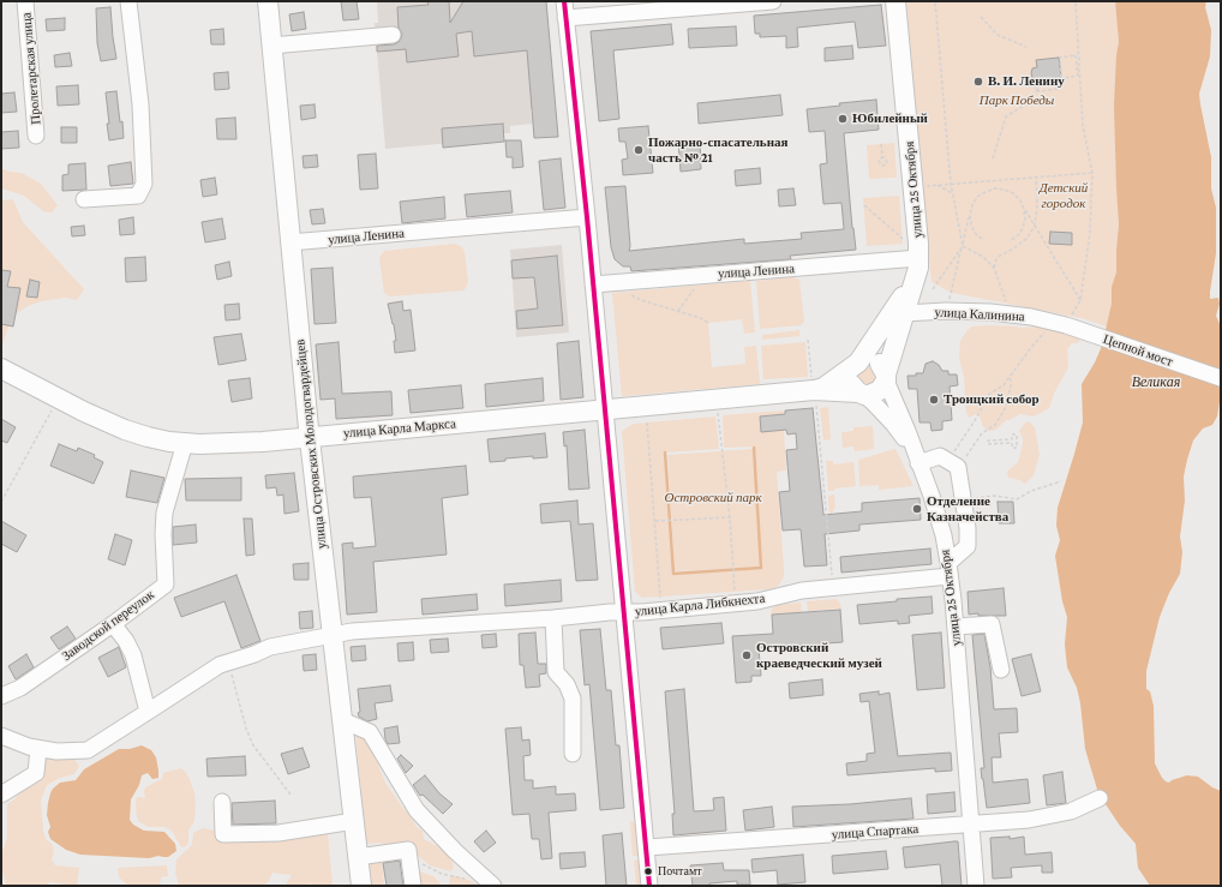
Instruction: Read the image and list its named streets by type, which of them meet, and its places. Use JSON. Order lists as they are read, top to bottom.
{
  "streets": {
    "main road": ["улица 25 Октября", "улица Карла Маркса", "улица Островских Молодогвардейцев"],
    "street": [
      "Пролетарская улица",
      "улица Ленина",
      "улица Калинина",
      "Цепной мост",
      "улица Карла Либкнехта",
      "Заводской переулок",
      "улица Спартака"
    ]
  },
  "crossings": [
    ["улица 25 Октября", "улица Ленина"],
    ["улица 25 Октября", "улица Калинина"],
    ["улица 25 Октября", "улица Карла Либкнехта"],
    ["улица 25 Октября", "улица Спартака"],
    ["улица Ленина", "улица Островских Молодогвардейцев"],
    ["улица Калинина", "Цепной мост"],
    ["улица Карла Маркса", "улица Островских Молодогвардейцев"],
    ["улица Карла Маркса", "Заводской переулок"],
    ["улица Островских Молодогвардейцев", "улица Карла Либкнехта"]
  ],
  "water": ["Великая"],
  "parks": ["Парк Победы", "Детский городок", "Островский парк"],
  "places": [
    "В. И. Ленину",
    "Юбилейный",
    "Пожарно-спасательная часть № 21",
    "Троицкий собор",
    "Отделение Казначейства",
    "Островский краеведческий музей",
    "Почтамт"
  ]
}
